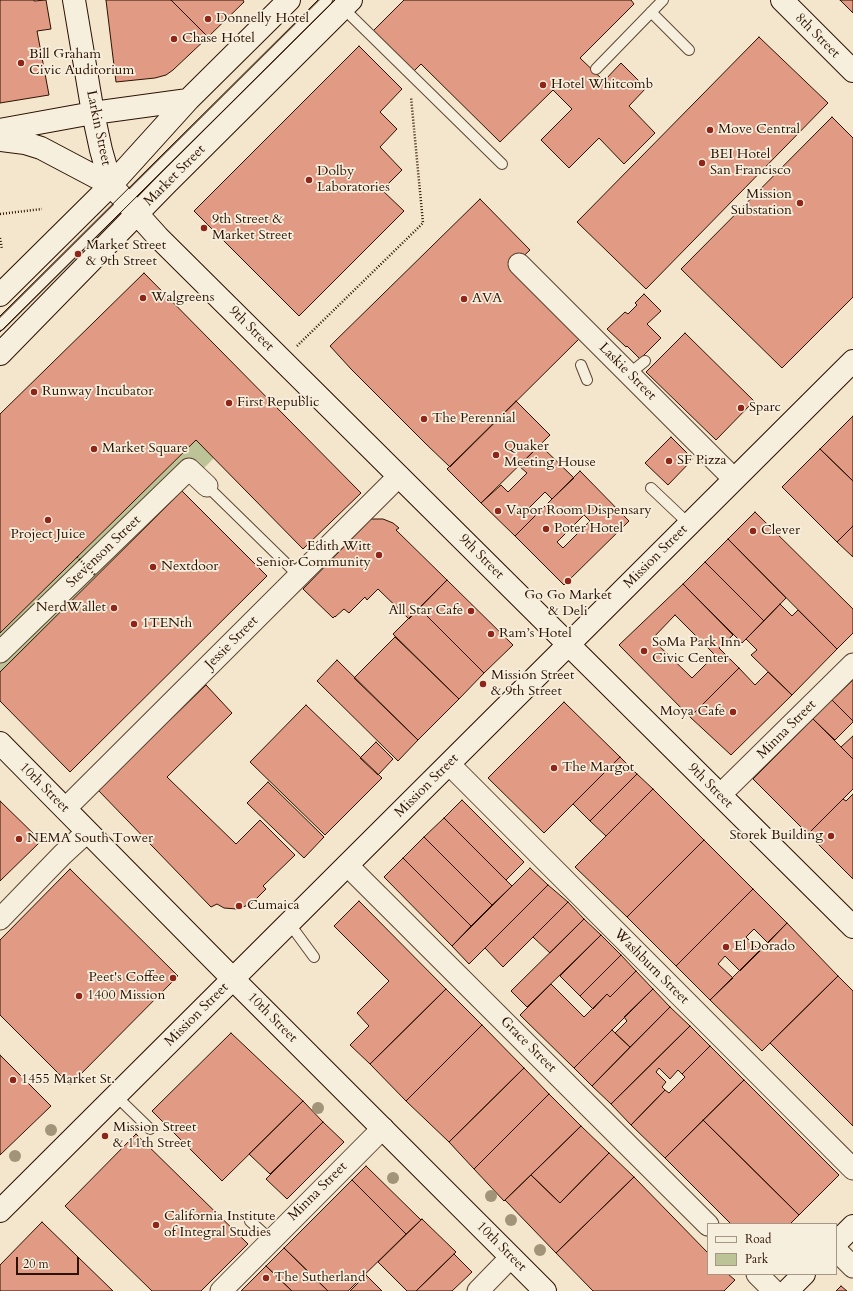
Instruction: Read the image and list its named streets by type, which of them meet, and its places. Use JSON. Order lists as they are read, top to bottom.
{
  "streets": {
    "main road": [
      "8th Street",
      "Larkin Street",
      "Market Street",
      "9th Street",
      "Mission Street",
      "10th Street"
    ],
    "street": [
      "Laskie Street",
      "Stevenson Street",
      "Jessie Street",
      "Minna Street",
      "Washburn Street",
      "Grace Street"
    ]
  },
  "crossings": [
    ["Larkin Street", "9th Street"],
    ["Market Street", "9th Street"],
    ["9th Street", "Mission Street"],
    ["9th Street", "Jessie Street"],
    ["9th Street", "Minna Street"],
    ["Laskie Street", "Mission Street"],
    ["Mission Street", "10th Street"],
    ["Mission Street", "Washburn Street"],
    ["Mission Street", "Grace Street"],
    ["Jessie Street", "10th Street"],
    ["Minna Street", "10th Street"]
  ],
  "places": [
    "Donnelly Hotel",
    "Chase Hotel",
    "Bill Graham Civic Auditorium",
    "Hotel Whitcomb",
    "Move Central",
    "BEI Hotel San Francisco",
    "Dolby Laboratories",
    "Mission Substation",
    "9th Street & Market Street",
    "Market Street & 9th Street",
    "Walgreens",
    "AVA",
    "Runway Incubator",
    "First Republic",
    "Sparc",
    "The Perennial",
    "Market Square",
    "Quaker Meeting House",
    "SF Pizza",
    "Vapor Room Dispensary",
    "Project Juice",
    "Poter Hotel",
    "Clever",
    "Edith Witt Senior Community",
    "Nextdoor",
    "Go Go Market & Deli",
    "NerdWallet",
    "All Star Cafe",
    "1TENth",
    "Ram’s Hotel",
    "SoMa Park Inn Civic Center",
    "Mission Street & 9th Street",
    "Moya Cafe",
    "The Margot",
    "Storek Building",
    "NEMA South Tower",
    "Cumaica",
    "El Dorado",
    "Peet's Coffee",
    "1400 Mission",
    "1455 Market St.",
    "Mission Street & 11th Street",
    "California Institute of Integral Studies",
    "The Sutherland"
  ],
  "legend": ["Road", "Park"],
  "scale_bar": "20 m"
}
